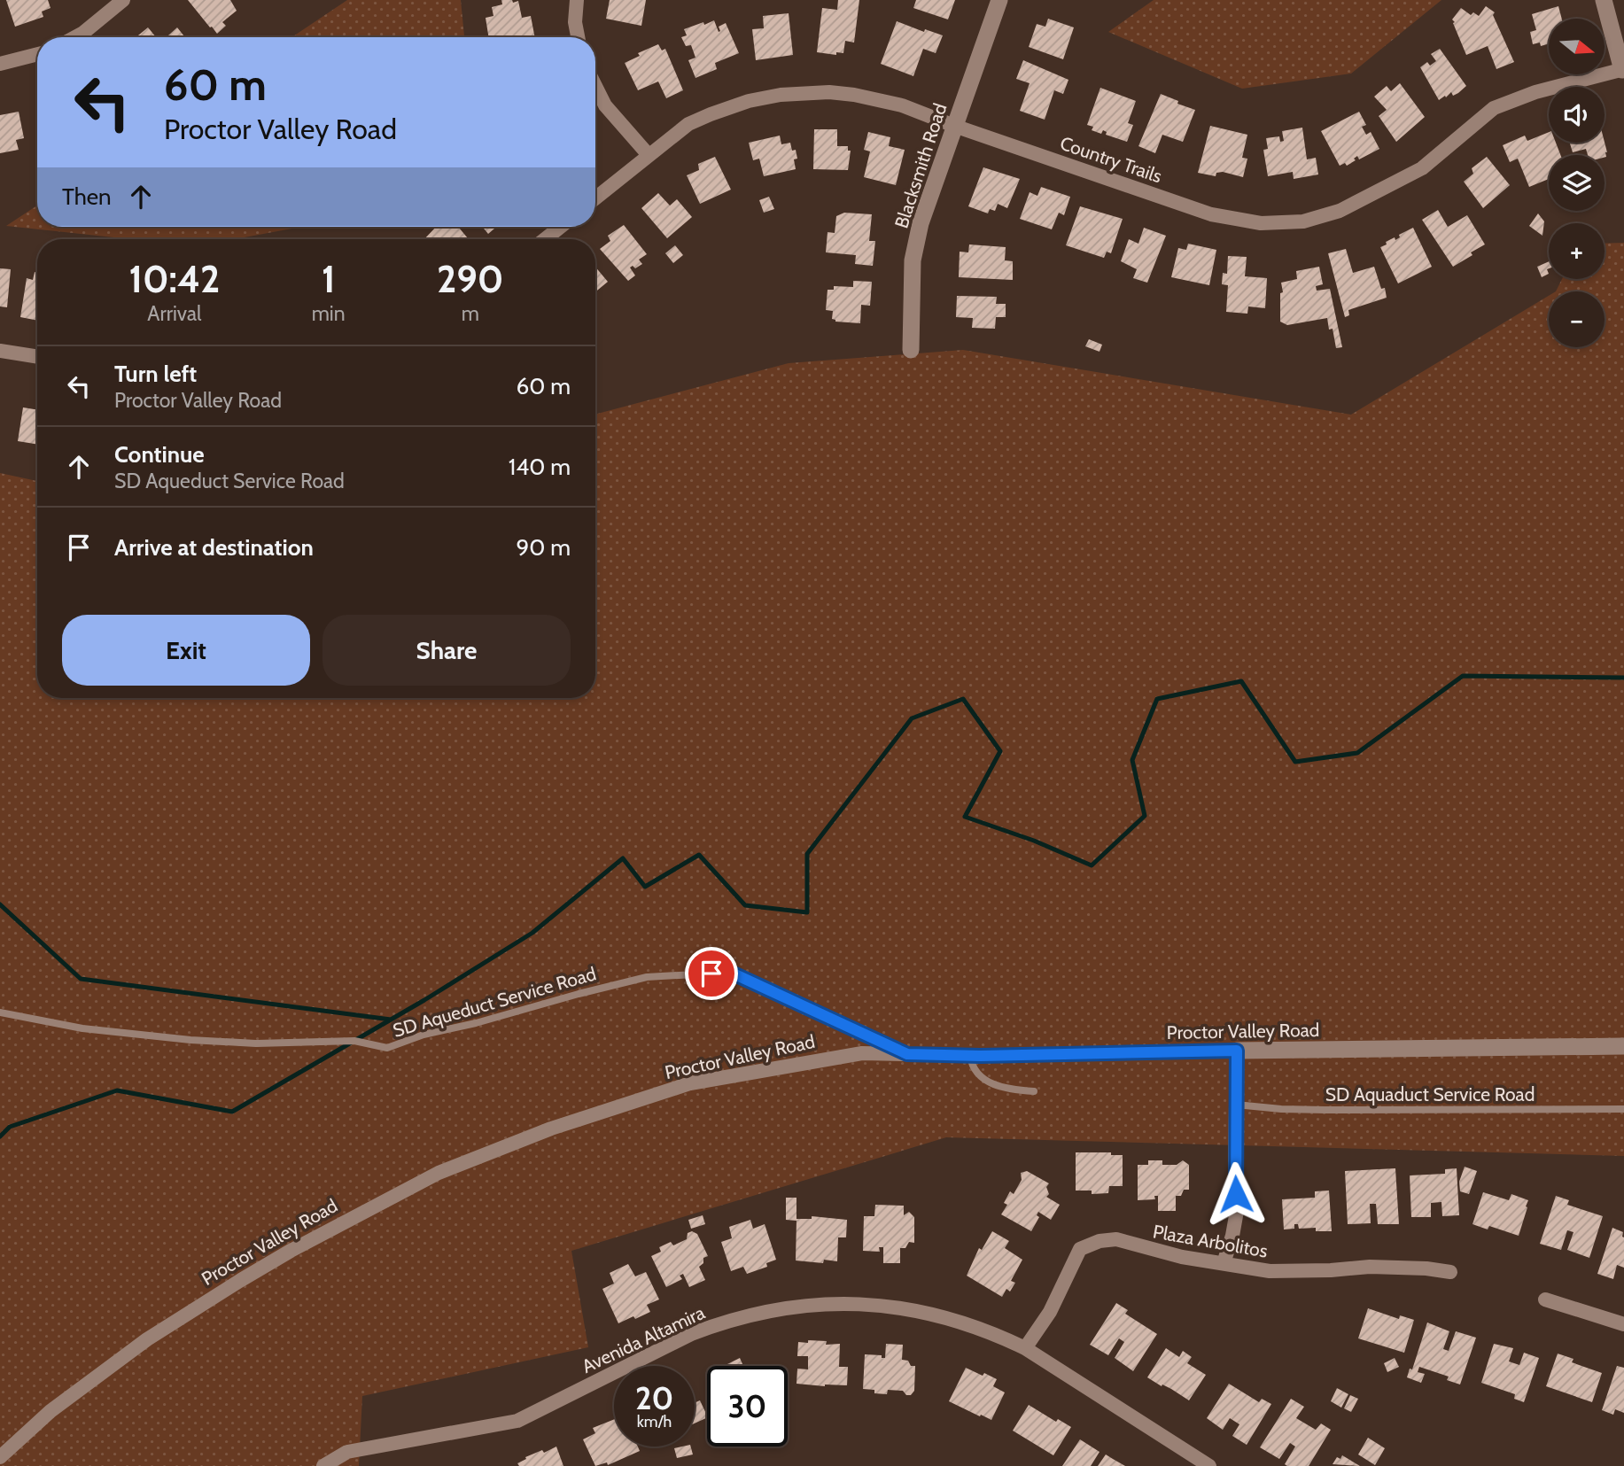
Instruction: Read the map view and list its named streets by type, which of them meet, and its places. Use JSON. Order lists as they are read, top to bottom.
{
  "streets": {
    "street": [
      "Country Trails",
      "Blacksmith Road",
      "Proctor Valley Road",
      "Plaza Arbolitos",
      "Avenida Altamira"
    ],
    "lane": ["SD Aqueduct Service Road", "SD Aquaduct Service Road"]
  },
  "crossings": [
    ["Country Trails", "Blacksmith Road"],
    ["SD Aqueduct Service Road", "Proctor Valley Road"],
    ["Plaza Arbolitos", "Avenida Altamira"]
  ],
  "north": "right",
  "page": {
    "map_buttons": ["+", "−"],
    "turn": ["60 m", "Proctor Valley Road"],
    "then": "Then",
    "eta": [
      "10:42",
      "Arrival",
      "1",
      "min",
      "290",
      "m"
    ],
    "list": [
      {
        "name": "Turn left",
        "note": "Proctor Valley Road",
        "value": "60 m"
      },
      {
        "name": "Continue",
        "note": "SD Aqueduct Service Road",
        "value": "140 m"
      },
      {
        "name": "Arrive at destination",
        "value": "90 m"
      }
    ],
    "buttons": ["Exit", "Share"],
    "speed": "20 km/h",
    "limit": "30"
  }
}
